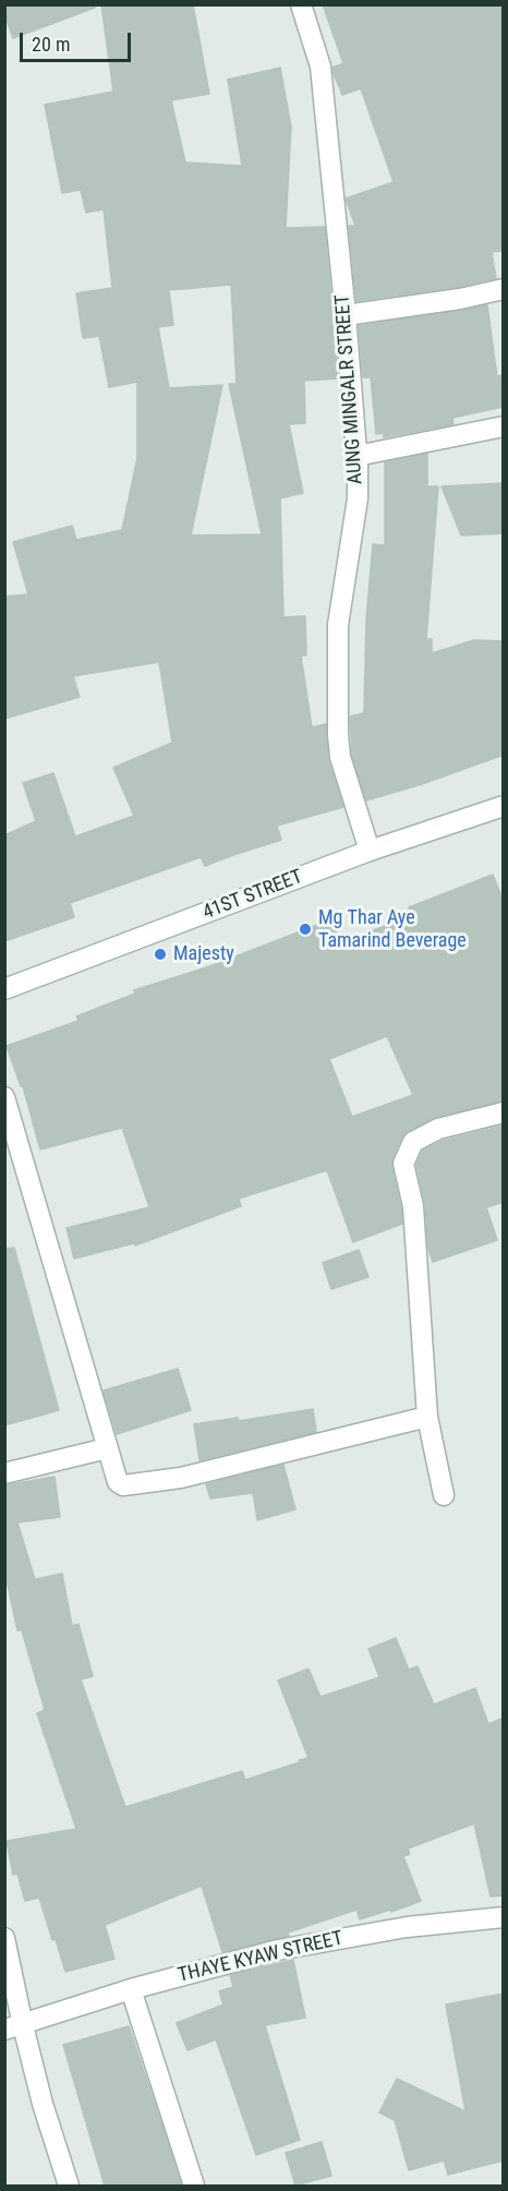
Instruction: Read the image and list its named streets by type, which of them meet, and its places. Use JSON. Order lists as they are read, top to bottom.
{
  "streets": {
    "street": ["AUNG MINGALR STREET", "41ST STREET", "THAYE KYAW STREET"]
  },
  "crossings": [
    ["AUNG MINGALR STREET", "41ST STREET"]
  ],
  "places": ["Mg Thar Aye Tamarind Beverage", "Majesty"],
  "scale_bar": "20 m"
}
